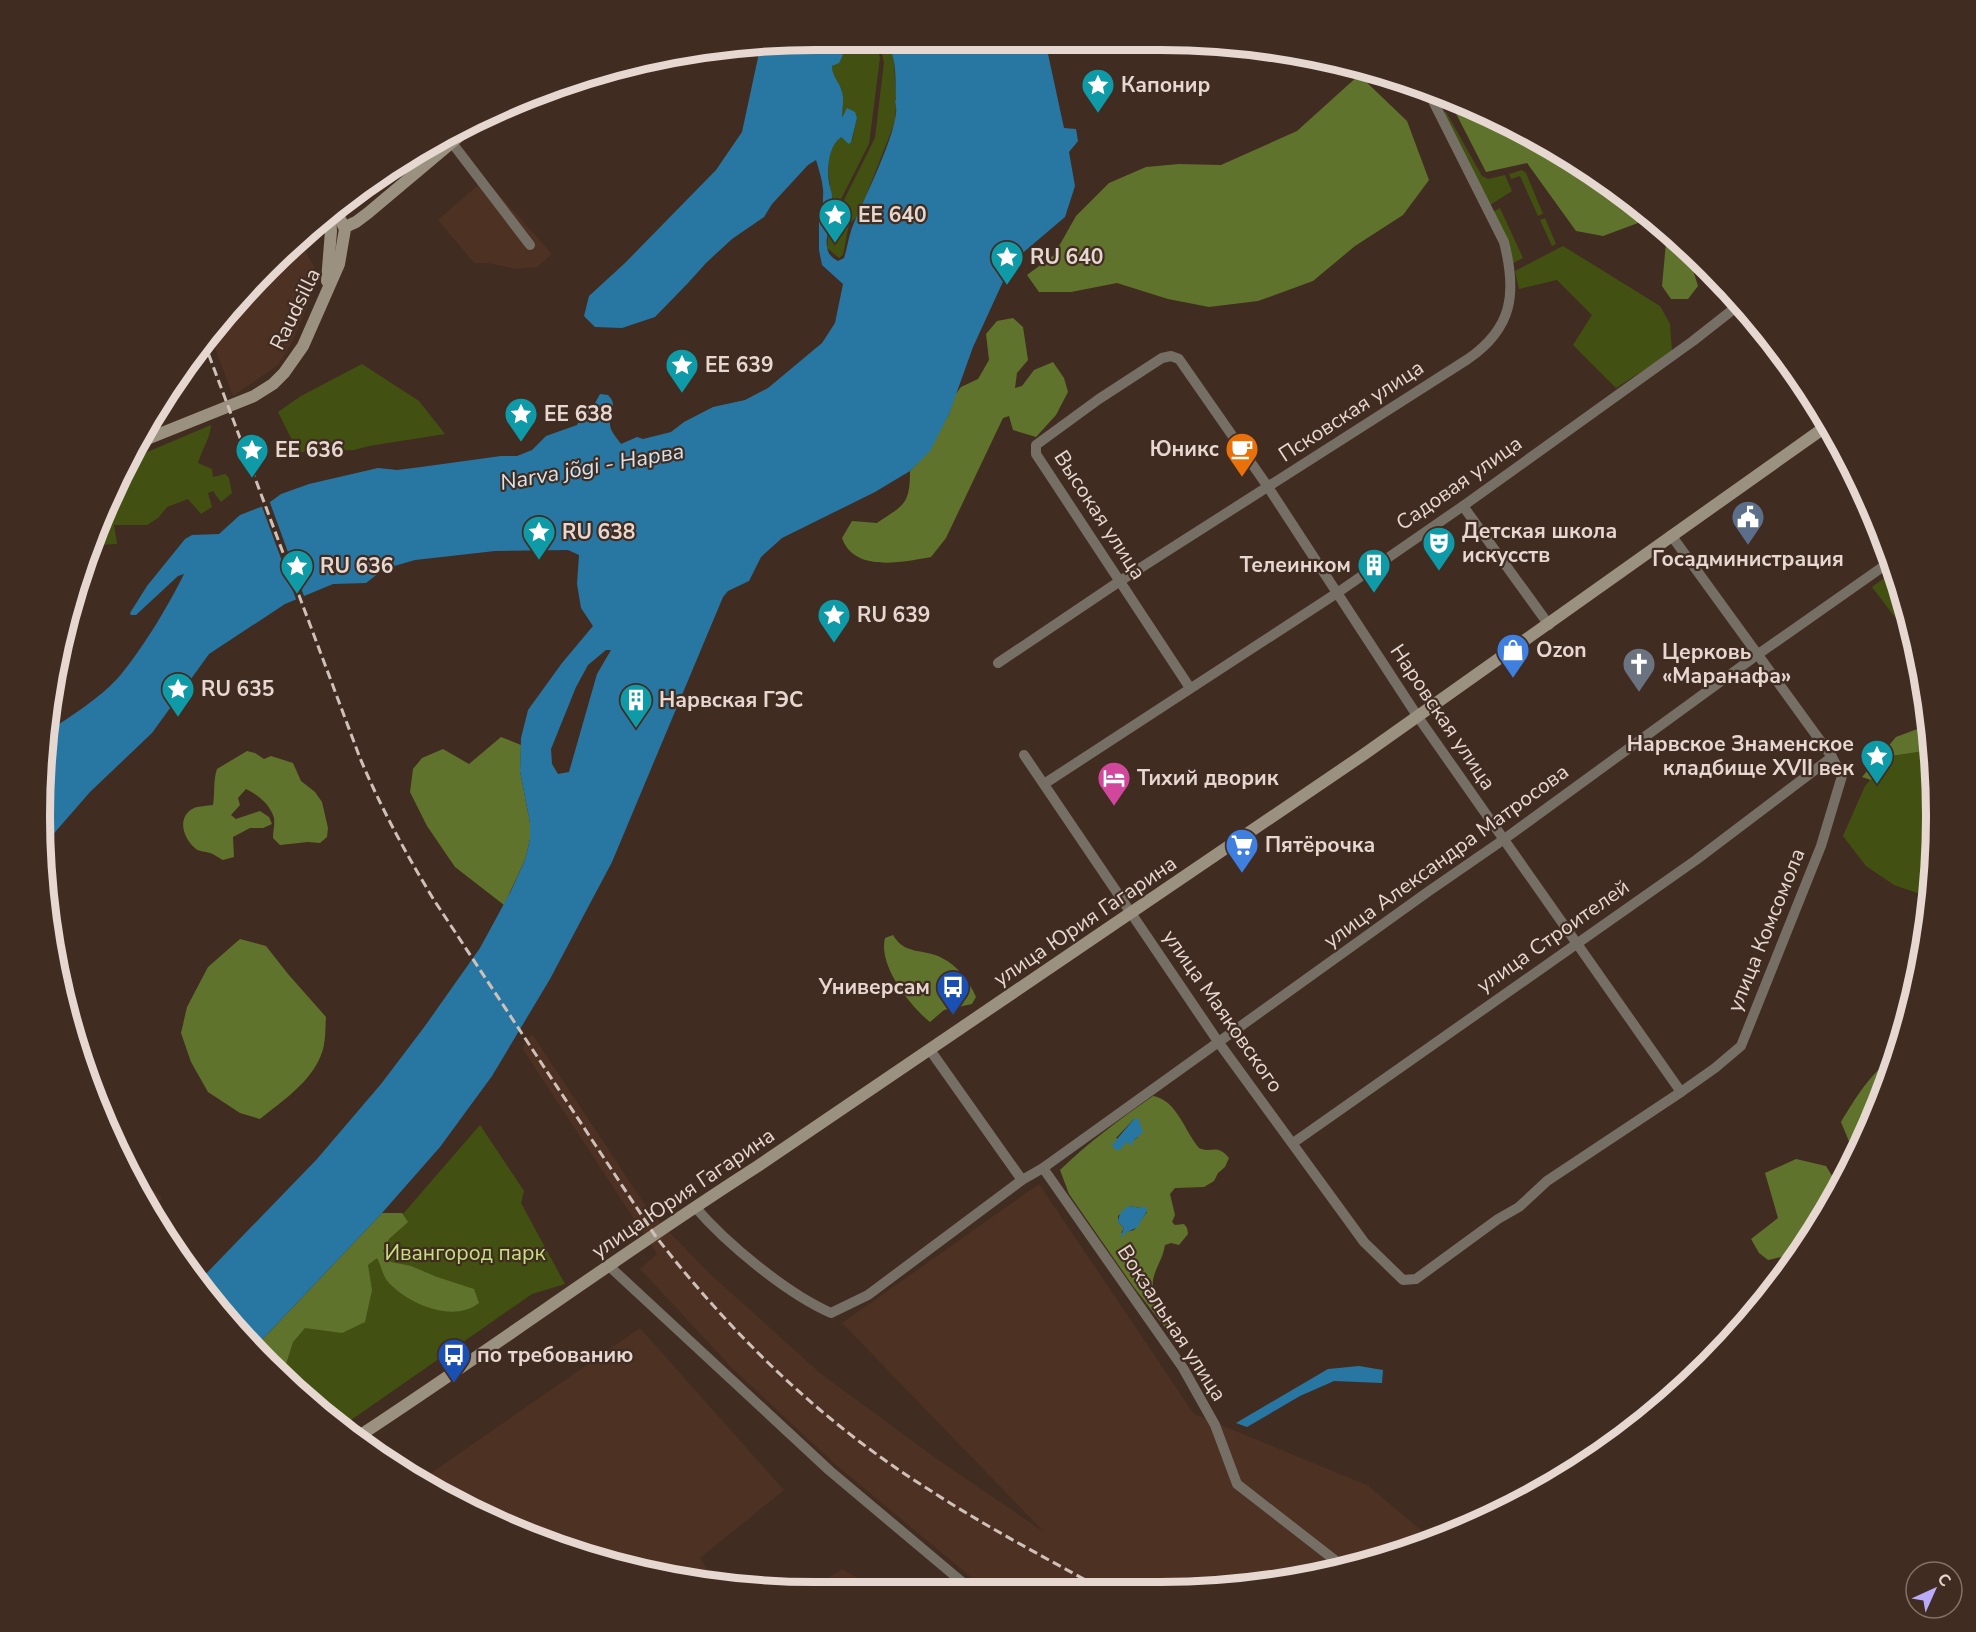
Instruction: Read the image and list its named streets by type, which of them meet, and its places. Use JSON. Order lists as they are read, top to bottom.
{
  "streets": {
    "street": [
      "Raudsilla",
      "Псковская улица",
      "Садовая улица",
      "Высокая улица",
      "Наровская улица",
      "улица Александра Матросова",
      "улица Юрия Гагарина",
      "улица Комсомола",
      "улица Строителей",
      "улица Маяковского",
      "Вокзальная улица"
    ]
  },
  "crossings": [
    ["Псковская улица", "Высокая улица"],
    ["Псковская улица", "Наровская улица"],
    ["Садовая улица", "Высокая улица"],
    ["Садовая улица", "Наровская улица"],
    ["Садовая улица", "улица Маяковского"],
    ["Высокая улица", "Наровская улица"],
    ["Наровская улица", "улица Александра Матросова"],
    ["Наровская улица", "улица Юрия Гагарина"],
    ["Наровская улица", "улица Комсомола"],
    ["Наровская улица", "улица Строителей"],
    ["улица Александра Матросова", "улица Юрия Гагарина"],
    ["улица Александра Матросова", "улица Маяковского"],
    ["улица Александра Матросова", "Вокзальная улица"],
    ["улица Юрия Гагарина", "улица Маяковского"],
    ["улица Комсомола", "улица Строителей"],
    ["улица Комсомола", "улица Маяковского"],
    ["улица Строителей", "улица Маяковского"]
  ],
  "water": ["Narva jõgi - Нарва"],
  "parks": ["Ивангород парк"],
  "places": {
    "place": [
      "Капонир",
      "EE 640",
      "RU 640",
      "EE 639",
      "EE 638",
      "EE 636",
      "RU 638",
      "RU 636",
      "RU 639",
      "RU 635",
      "Нарвское Знаменское кладбище XVII век"
    ],
    "cafe": ["Юникс"],
    "public building": ["Госадминистрация"],
    "theatre": ["Детская школа искусств"],
    "building": ["Телеинком", "Нарвская ГЭС"],
    "shop": ["Ozon"],
    "church": ["Церковь «Маранафа»"],
    "hotel": ["Тихий дворик"],
    "supermarket": ["Пятёрочка"],
    "bus stop": ["Универсам", "по требованию"]
  },
  "north": "top right"
}
